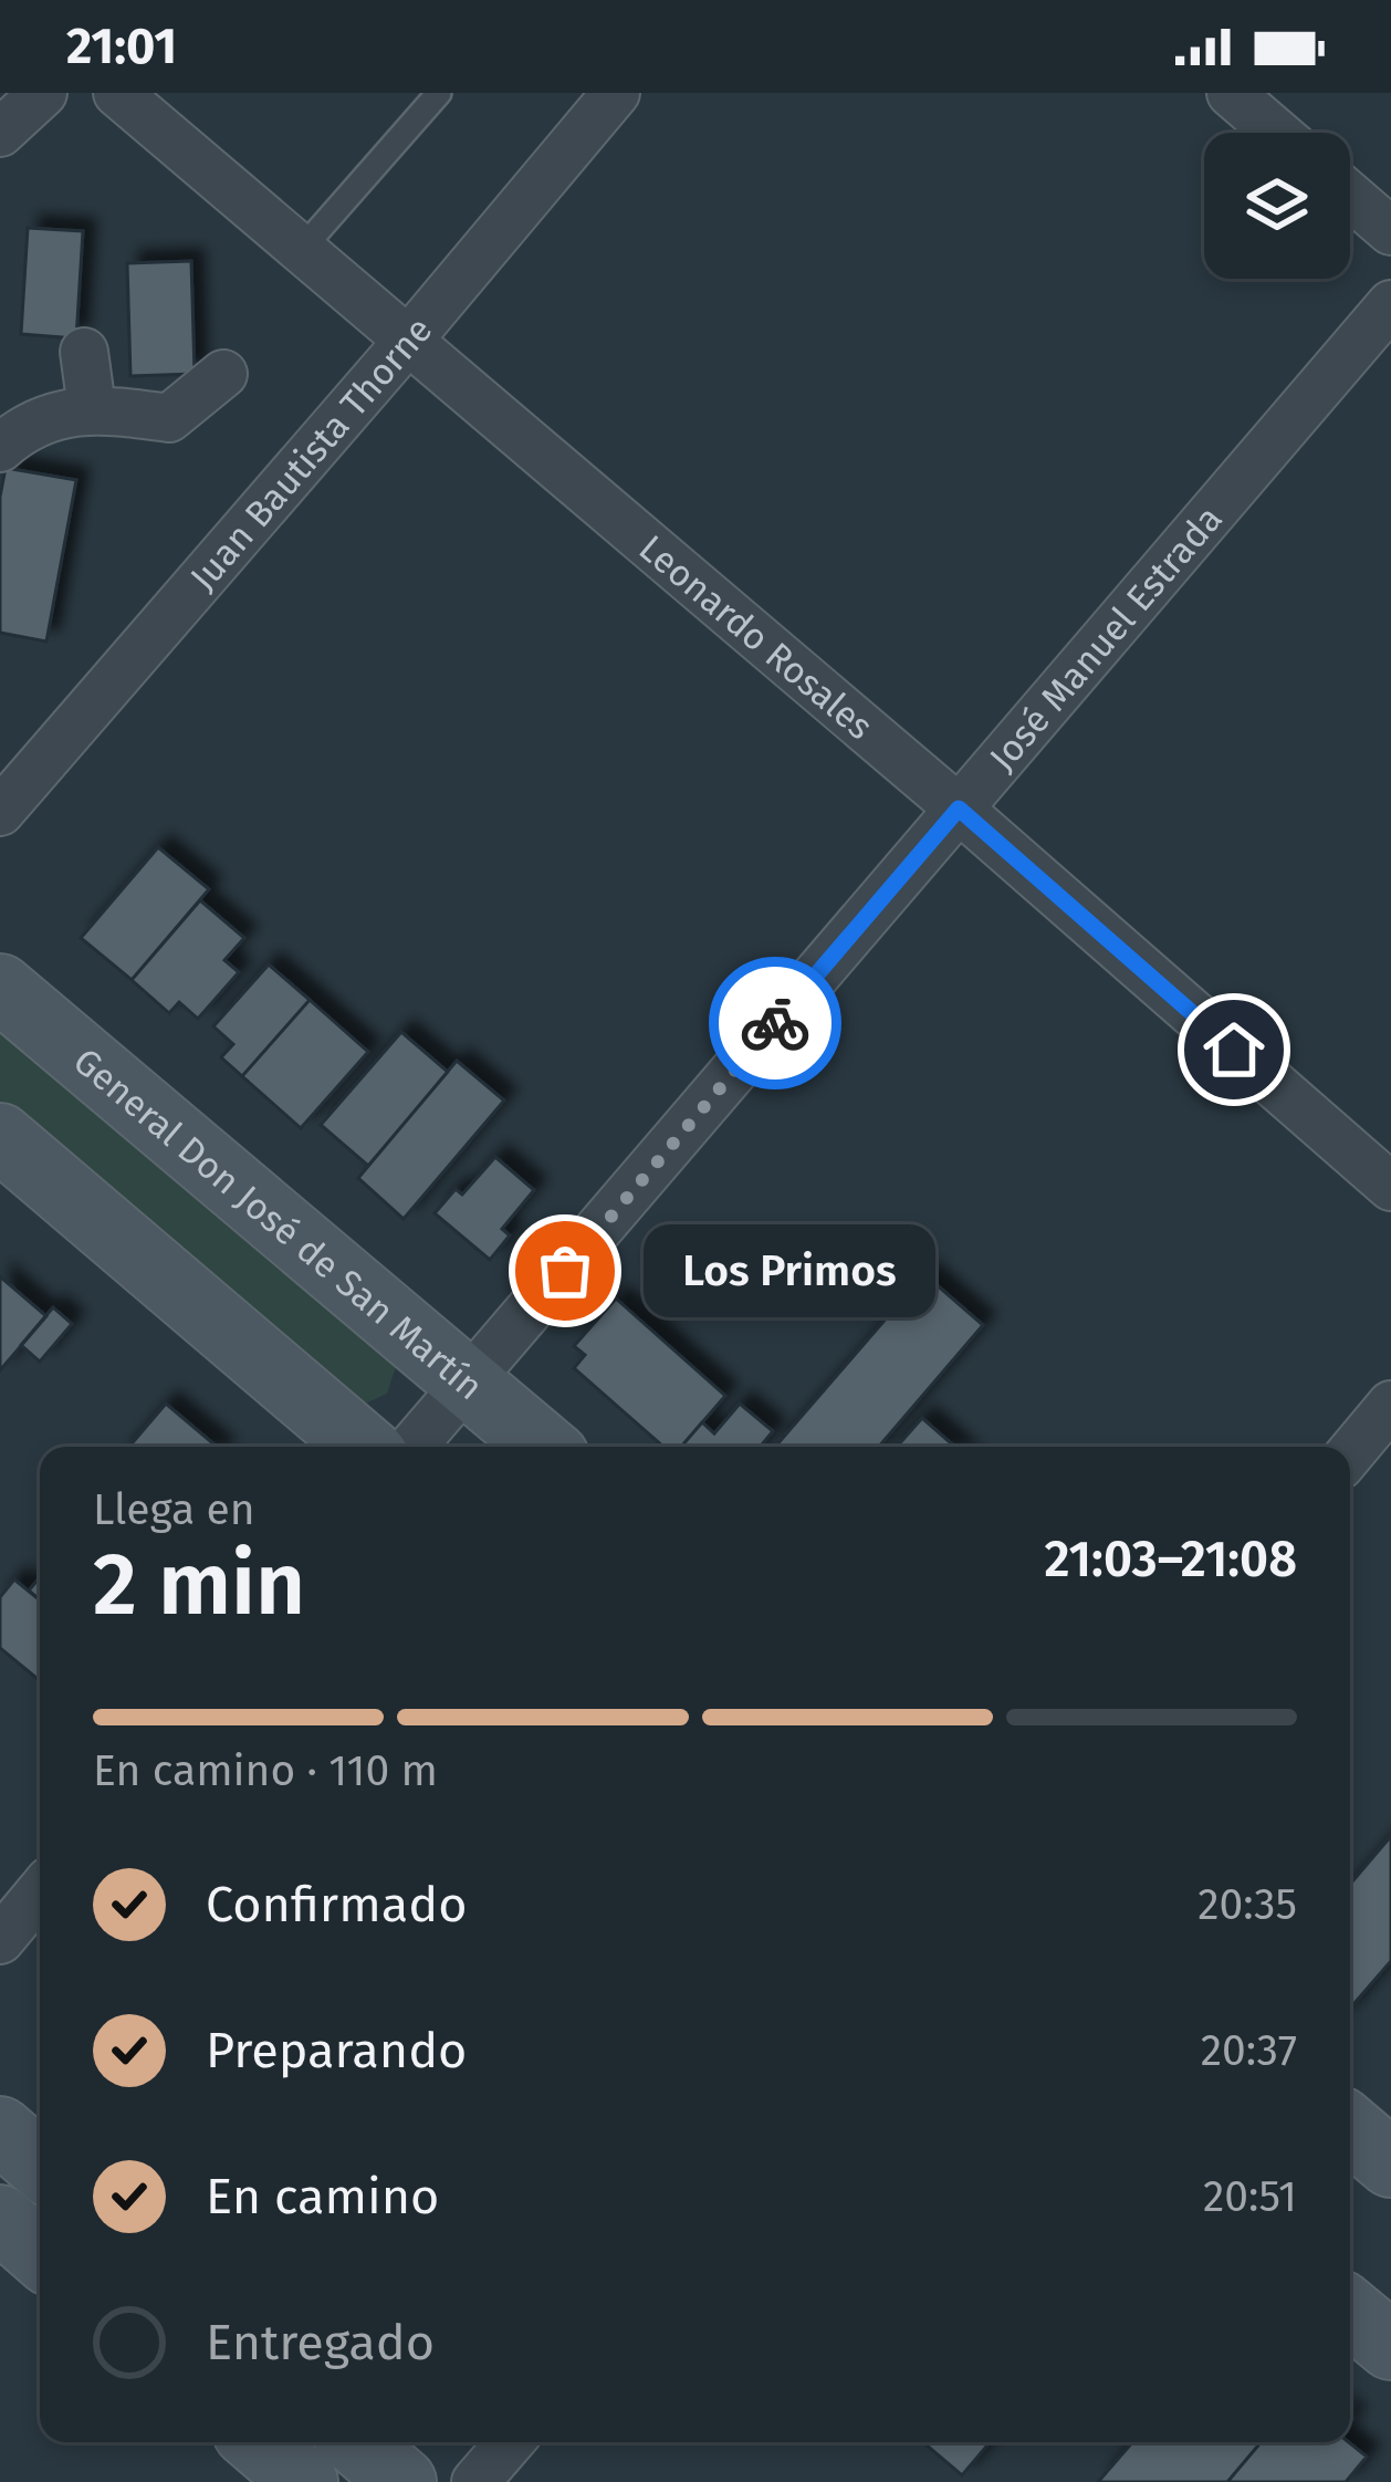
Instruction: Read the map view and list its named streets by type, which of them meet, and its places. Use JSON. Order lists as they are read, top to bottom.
{
  "streets": {
    "main road": ["General Don José de San Martín"],
    "street": ["Juan Bautista Thorne", "Leonardo Rosales", "José Manuel Estrada"]
  },
  "crossings": [
    ["Juan Bautista Thorne", "Leonardo Rosales"],
    ["Leonardo Rosales", "José Manuel Estrada"],
    ["José Manuel Estrada", "General Don José de San Martín"]
  ],
  "places": ["Los Primos"],
  "page": {
    "status": "21:01",
    "bubble": "Los Primos",
    "heading": ["2 min", "Llega en", "21:03–21:08"],
    "bar": "En camino · 110 m",
    "list": [
      ["Confirmado", "20:35"],
      ["Preparando", "20:37"],
      ["En camino", "20:51"],
      "Entregado"
    ]
  }
}
